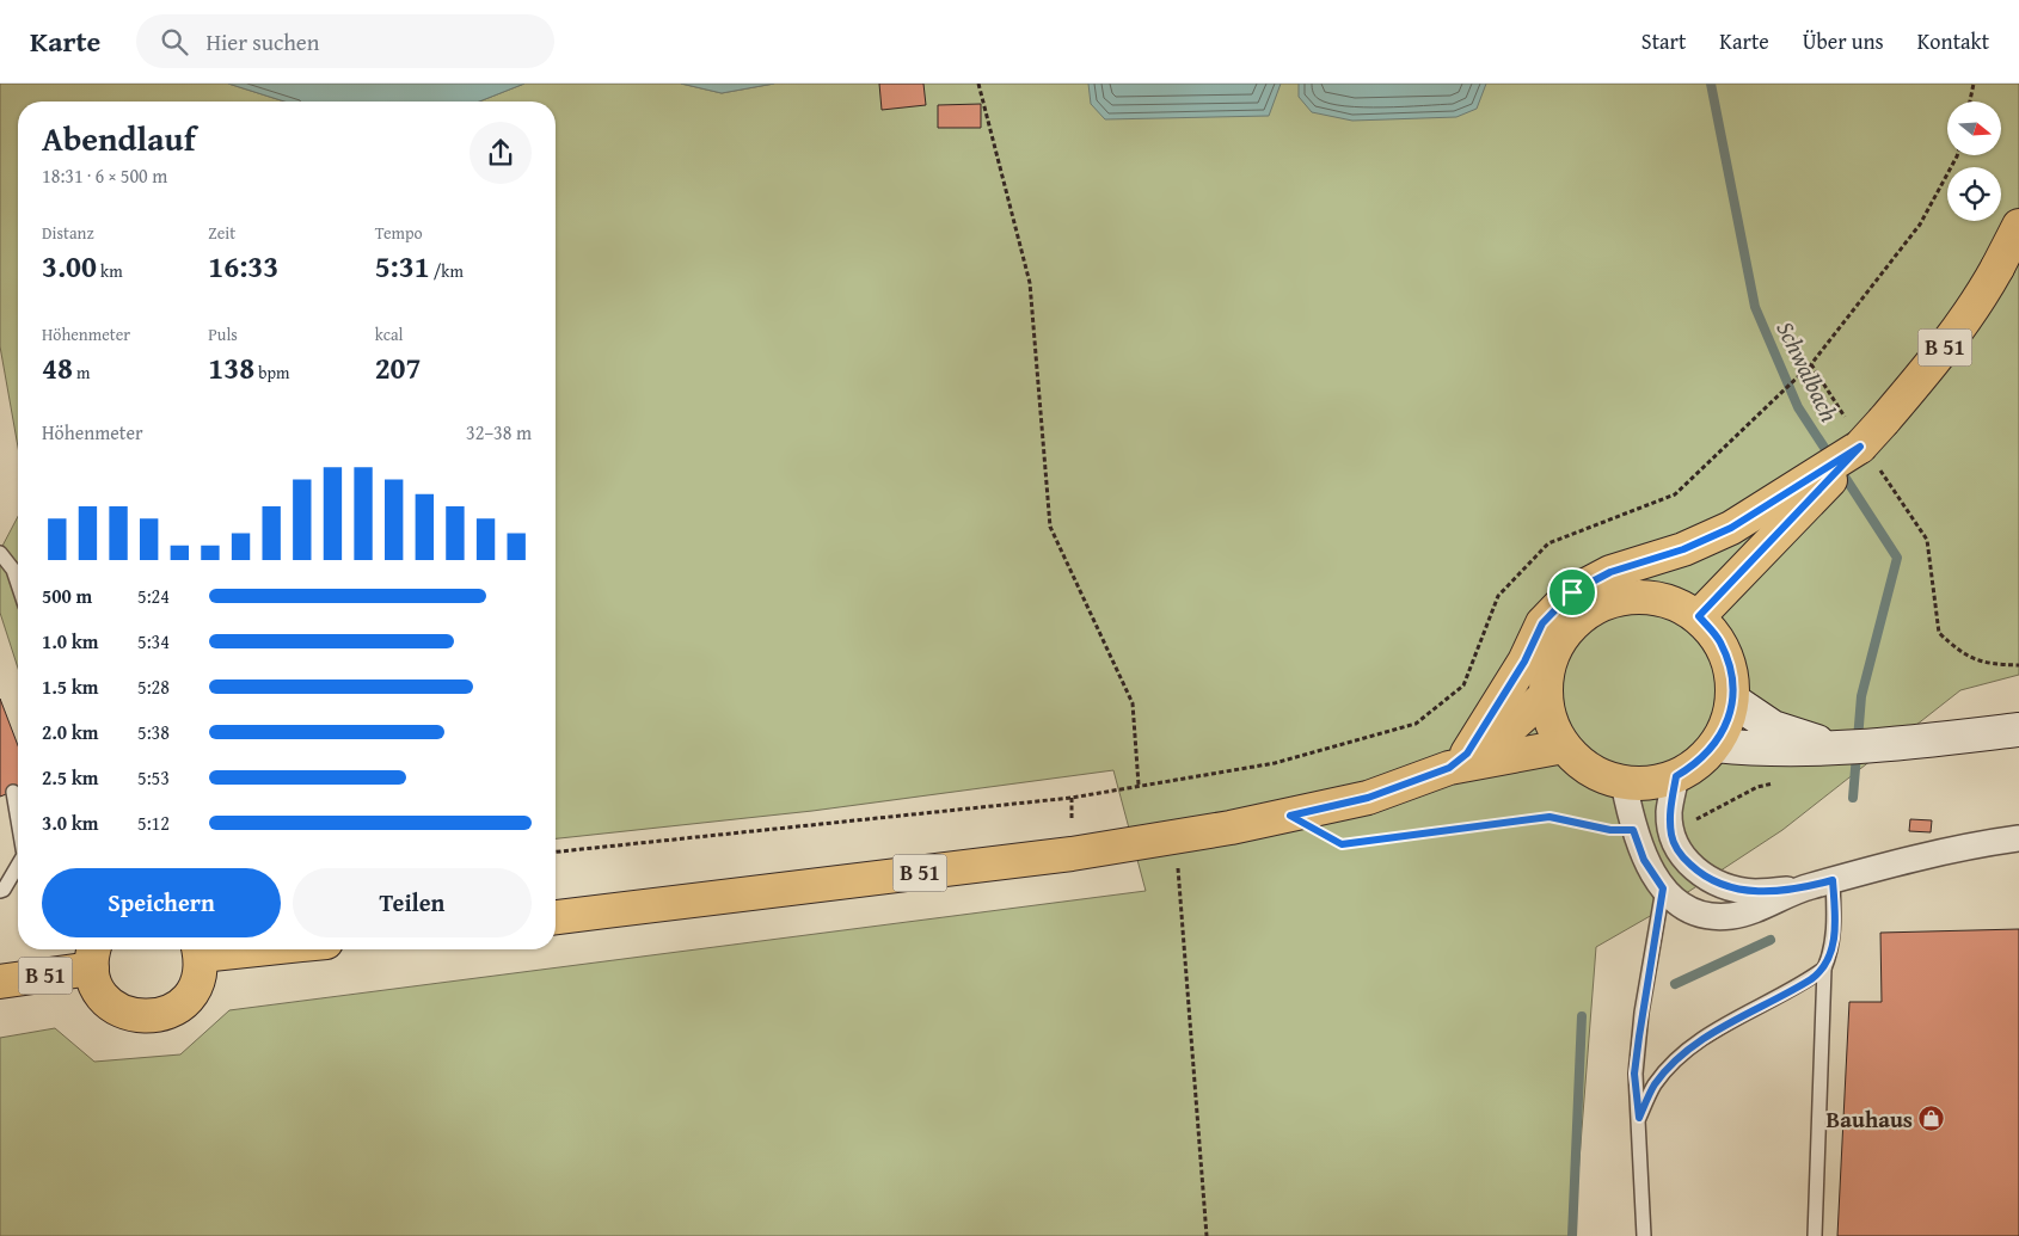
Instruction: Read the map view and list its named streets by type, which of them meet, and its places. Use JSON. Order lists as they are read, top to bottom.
{
  "streets": {
    "main road": ["B 51"]
  },
  "water": ["Schwalbach"],
  "places": {
    "shop": ["Bauhaus"]
  },
  "north": "right",
  "page": {
    "header": "Karte",
    "search": "Hier suchen",
    "nav": [
      "Start",
      "Karte",
      "Über uns",
      "Kontakt"
    ],
    "heading": ["Abendlauf", "18:31 · 6 × 500 m"],
    "stats": [
      ["Distanz", "3.00 km"],
      ["Zeit", "16:33"],
      ["Tempo", "5:31 /km"],
      ["Höhenmeter", "48 m"],
      ["Puls", "138 bpm"],
      ["kcal", "207"]
    ],
    "chart": ["Höhenmeter", "32–38 m"],
    "list": [
      {
        "name": "500 m",
        "note": "5:24"
      },
      {
        "name": "1.0 km",
        "note": "5:34"
      },
      {
        "name": "1.5 km",
        "note": "5:28"
      },
      {
        "name": "2.0 km",
        "note": "5:38"
      },
      {
        "name": "2.5 km",
        "note": "5:53"
      },
      {
        "name": "3.0 km",
        "note": "5:12"
      }
    ],
    "buttons": ["Speichern", "Teilen"]
  }
}
